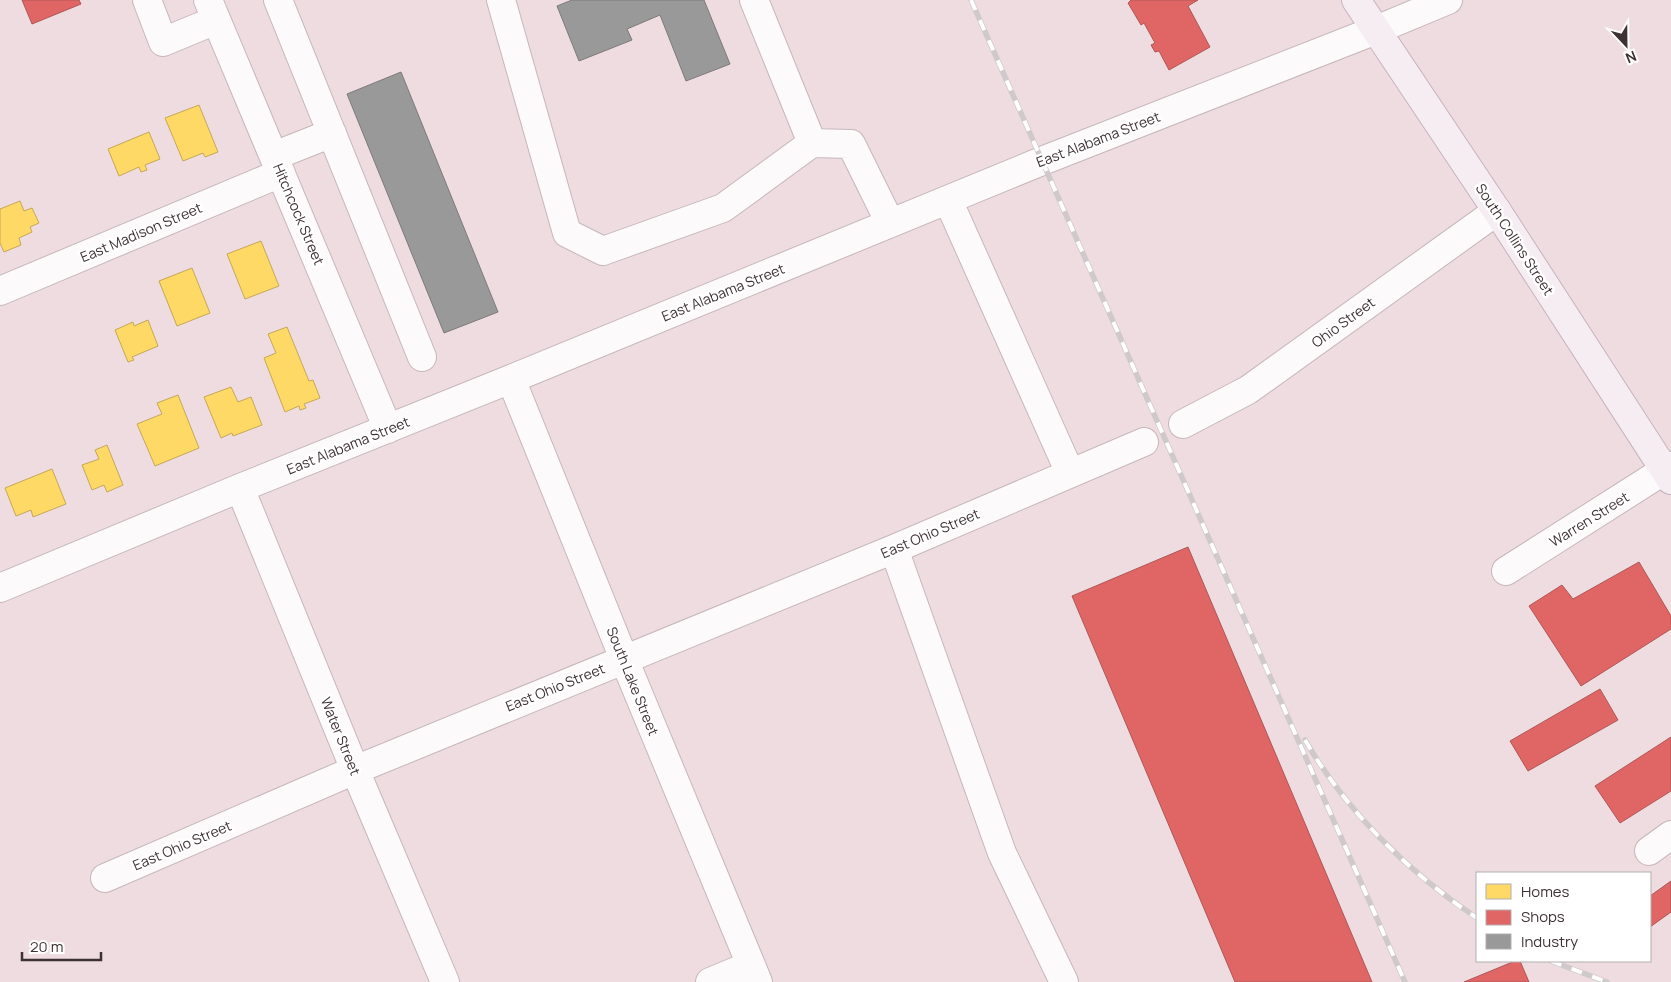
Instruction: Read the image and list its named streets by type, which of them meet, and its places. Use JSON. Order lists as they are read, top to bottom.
{
  "streets": {
    "main road": ["South Collins Street"],
    "street": [
      "East Alabama Street",
      "Hitchcock Street",
      "East Madison Street",
      "Ohio Street",
      "Warren Street",
      "East Ohio Street",
      "South Lake Street",
      "Water Street"
    ]
  },
  "crossings": [
    ["East Alabama Street", "Hitchcock Street"],
    ["East Alabama Street", "South Collins Street"],
    ["East Alabama Street", "South Lake Street"],
    ["East Alabama Street", "Water Street"],
    ["Hitchcock Street", "East Madison Street"],
    ["South Collins Street", "Ohio Street"],
    ["South Collins Street", "Warren Street"],
    ["East Ohio Street", "South Lake Street"],
    ["East Ohio Street", "Water Street"]
  ],
  "legend": ["Homes", "Shops", "Industry"],
  "scale_bar": "20 m",
  "north": "bottom"
}
